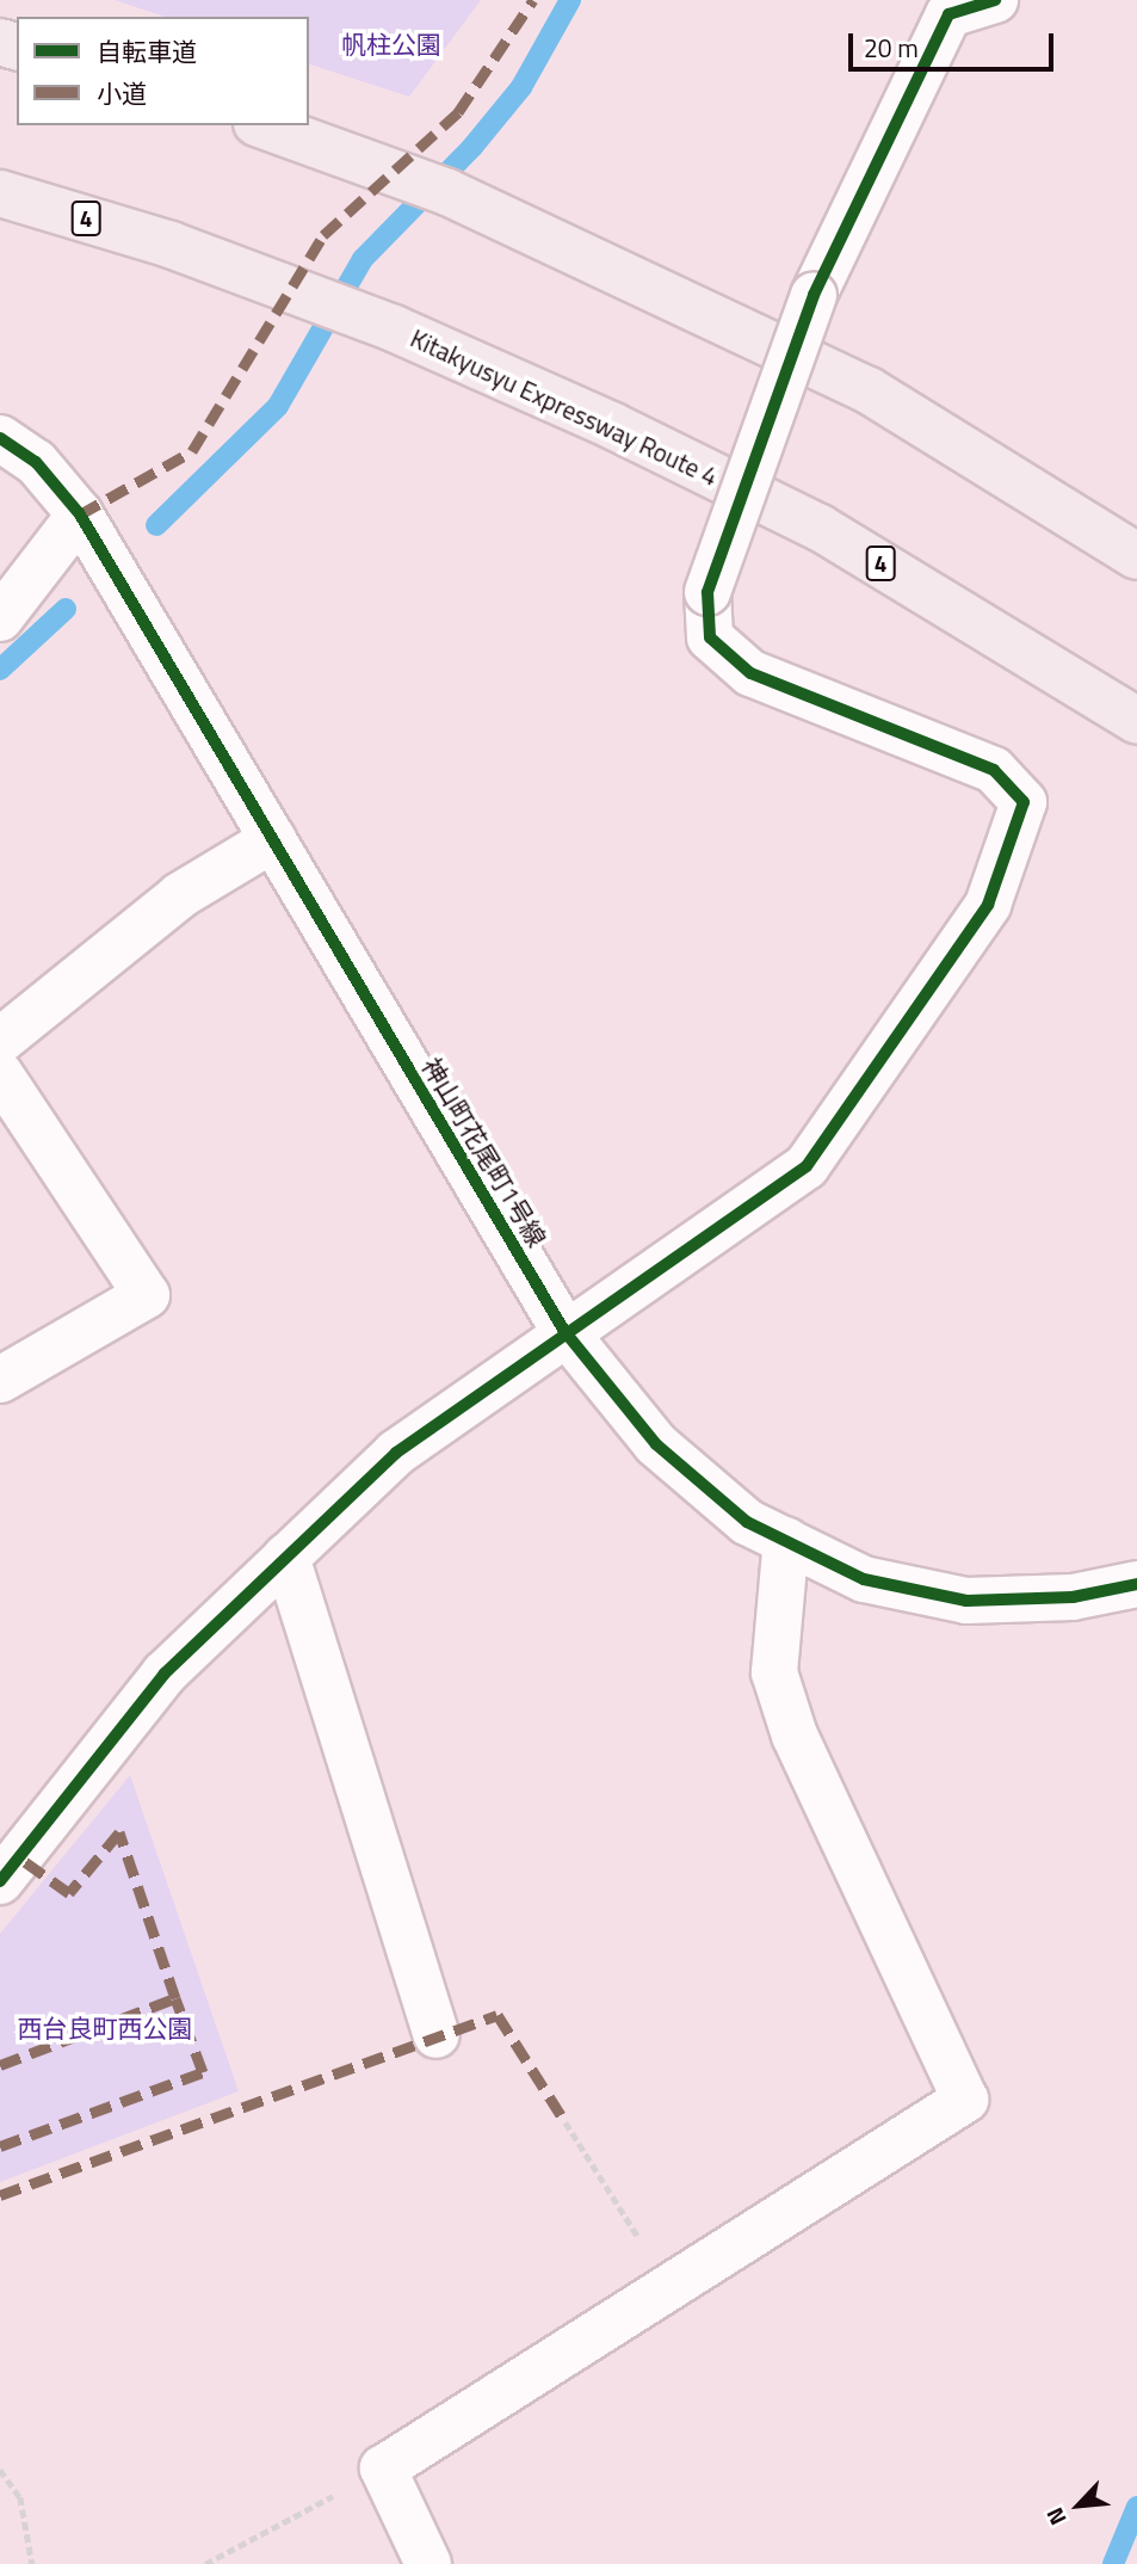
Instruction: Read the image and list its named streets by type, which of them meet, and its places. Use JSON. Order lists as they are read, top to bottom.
{
  "streets": {
    "highway": ["4", "Kitakyusyu Expressway Route 4"],
    "street": ["神山町花尾町1号線"]
  },
  "parks": ["帆柱公園", "西台良町西公園"],
  "legend": ["自転車道", "小道"],
  "scale_bar": "20 m",
  "north": "bottom left"
}
